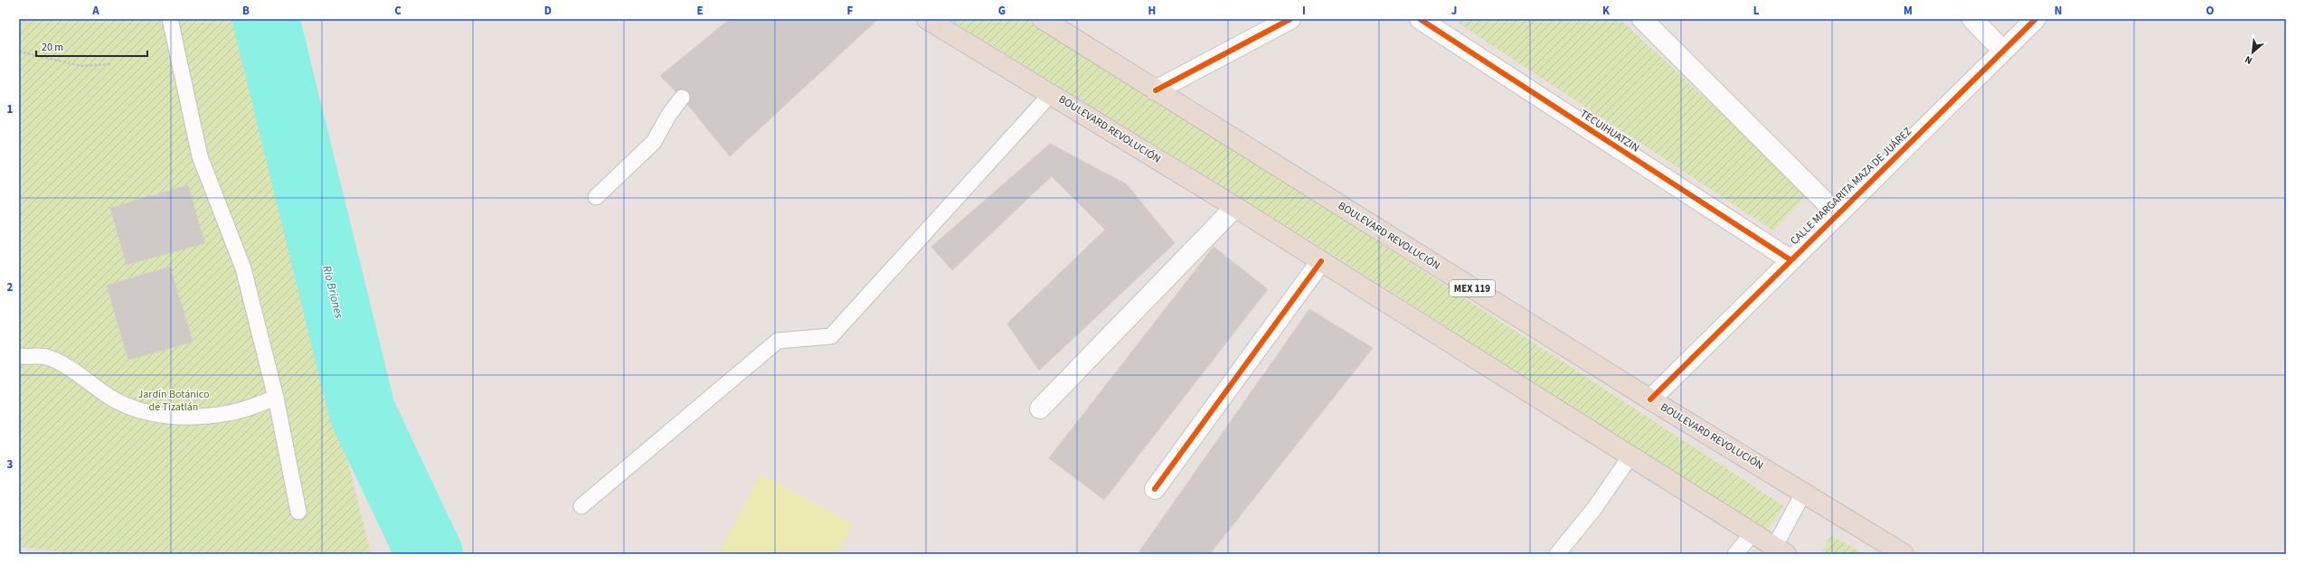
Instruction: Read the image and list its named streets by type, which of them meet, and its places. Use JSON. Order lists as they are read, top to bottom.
{
  "streets": {
    "main road": ["BOULEVARD REVOLUCIÓN", "MEX 119"],
    "street": ["TECUIHUATZIN", "CALLE MARGARITA MAZA DE JUÁREZ"]
  },
  "crossings": [
    ["BOULEVARD REVOLUCIÓN", "CALLE MARGARITA MAZA DE JUÁREZ"],
    ["TECUIHUATZIN", "CALLE MARGARITA MAZA DE JUÁREZ"]
  ],
  "water": ["Rio Briones"],
  "parks": ["Jardín Botánico de Tizatlán"],
  "scale_bar": "20 m",
  "north": "bottom left",
  "grid": {
    "columns": [
      "A",
      "B",
      "C",
      "D",
      "E",
      "F",
      "G",
      "H",
      "I",
      "J",
      "K",
      "L",
      "M",
      "N",
      "O"
    ],
    "rows": ["1", "2", "3"]
  }
}
